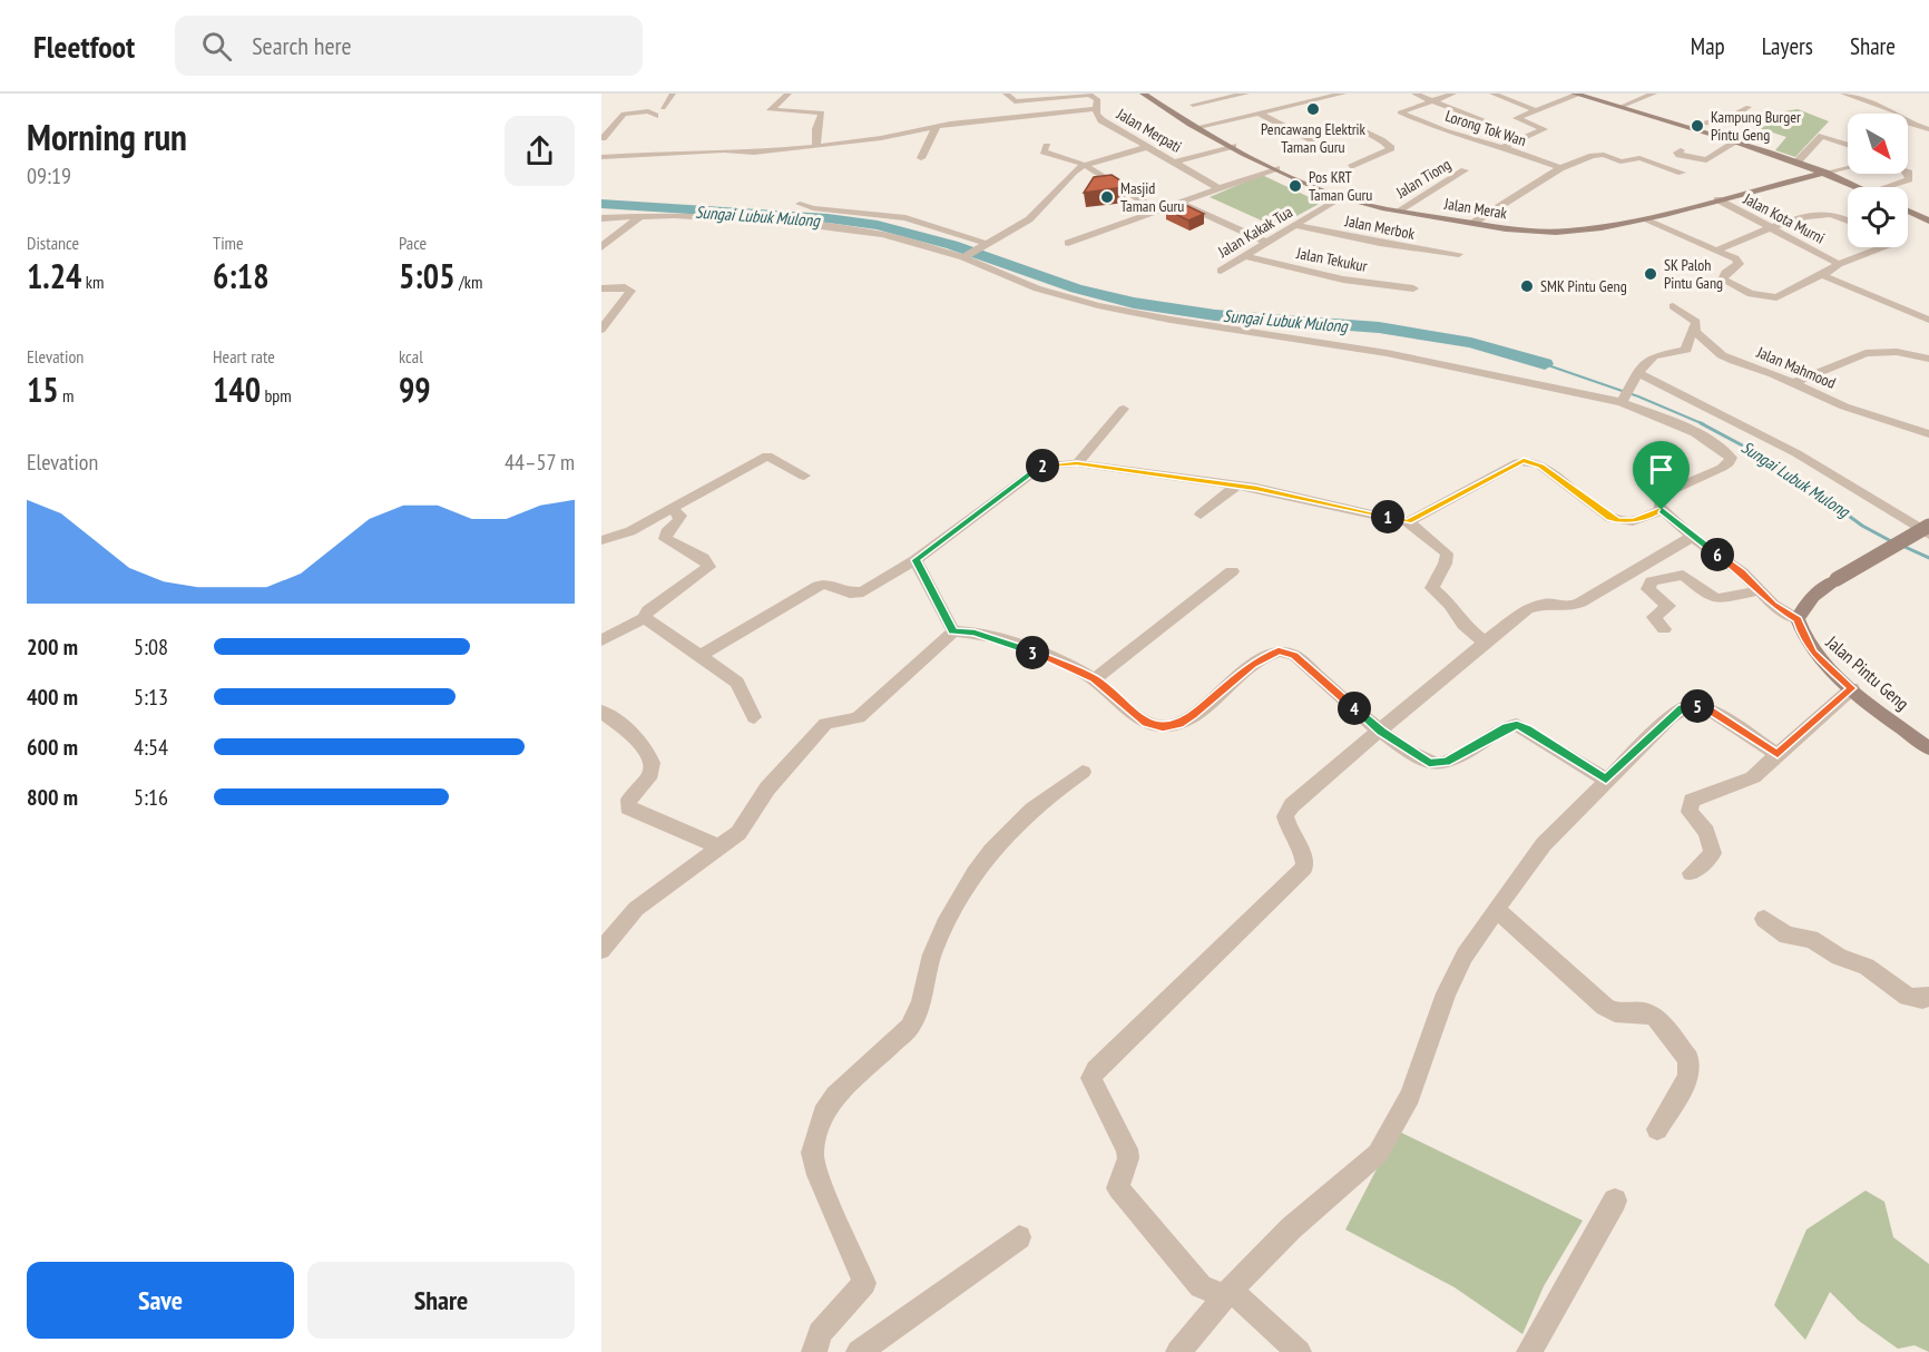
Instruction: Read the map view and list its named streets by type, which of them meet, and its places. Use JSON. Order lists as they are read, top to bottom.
{
  "streets": {
    "street": [
      "Lorong Tok Wan",
      "Jalan Merpati",
      "Jalan Tiong",
      "Jalan Merak",
      "Jalan Kota Murni",
      "Jalan Merbok",
      "Jalan Kakak Tua",
      "Jalan Tekukur",
      "Jalan Mahmood",
      "Jalan Pintu Geng"
    ]
  },
  "crossings": [
    ["Jalan Tiong", "Jalan Merak"],
    ["Jalan Merak", "Jalan Kota Murni"],
    ["Jalan Merak", "Jalan Kakak Tua"],
    ["Jalan Merbok", "Jalan Kakak Tua"],
    ["Jalan Kakak Tua", "Jalan Tekukur"]
  ],
  "water": ["Sungai Lubuk Mulong"],
  "places": [
    "Pencawang Elektrik Taman Guru",
    "Kampung Burger Pintu Geng",
    "Pos KRT Taman Guru",
    "Masjid Taman Guru",
    "SK Paloh Pintu Gang",
    "SMK Pintu Geng"
  ],
  "north": "bottom right",
  "page": {
    "header": "Fleetfoot",
    "search": "Search here",
    "nav": ["Map", "Layers", "Share"],
    "heading": ["Morning run", "09:19"],
    "stats": [
      ["Distance", "1.24 km"],
      ["Time", "6:18"],
      ["Pace", "5:05 /km"],
      ["Elevation", "15 m"],
      ["Heart rate", "140 bpm"],
      ["kcal", "99"]
    ],
    "chart": ["Elevation", "44–57 m"],
    "pins": [
      "2",
      "1",
      "6",
      "3",
      "5",
      "4"
    ],
    "list": [
      {
        "name": "200 m",
        "note": "5:08"
      },
      {
        "name": "400 m",
        "note": "5:13"
      },
      {
        "name": "600 m",
        "note": "4:54"
      },
      {
        "name": "800 m",
        "note": "5:16"
      }
    ],
    "buttons": ["Save", "Share"]
  }
}
